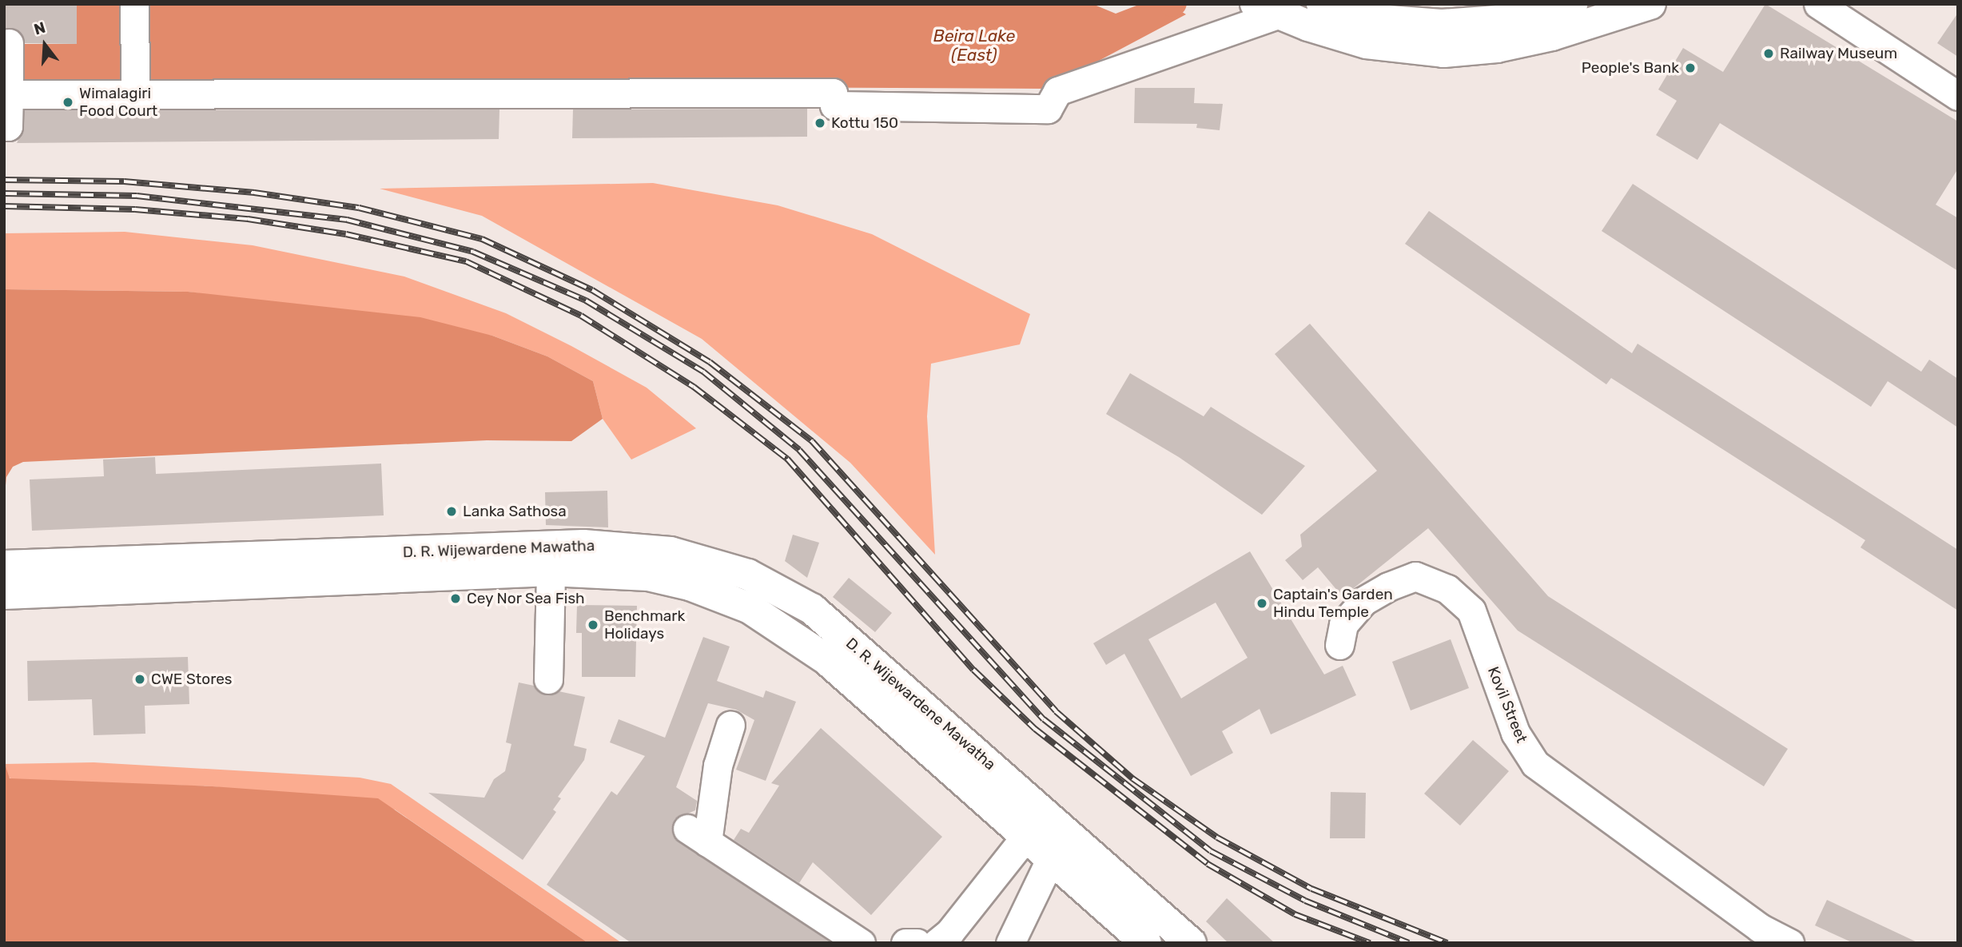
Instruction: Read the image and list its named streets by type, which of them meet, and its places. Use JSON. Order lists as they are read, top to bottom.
{
  "streets": {
    "main road": ["D. R. Wijewardene Mawatha"],
    "street": ["Kovil Street"]
  },
  "water": ["Beira Lake (East)"],
  "places": [
    "Railway Museum",
    "People's Bank",
    "Wimalagiri Food Court",
    "Kottu 150",
    "Lanka Sathosa",
    "Cey Nor Sea Fish",
    "Captain's Garden Hindu Temple",
    "Benchmark Holidays",
    "CWE Stores"
  ],
  "north": "top"
}
